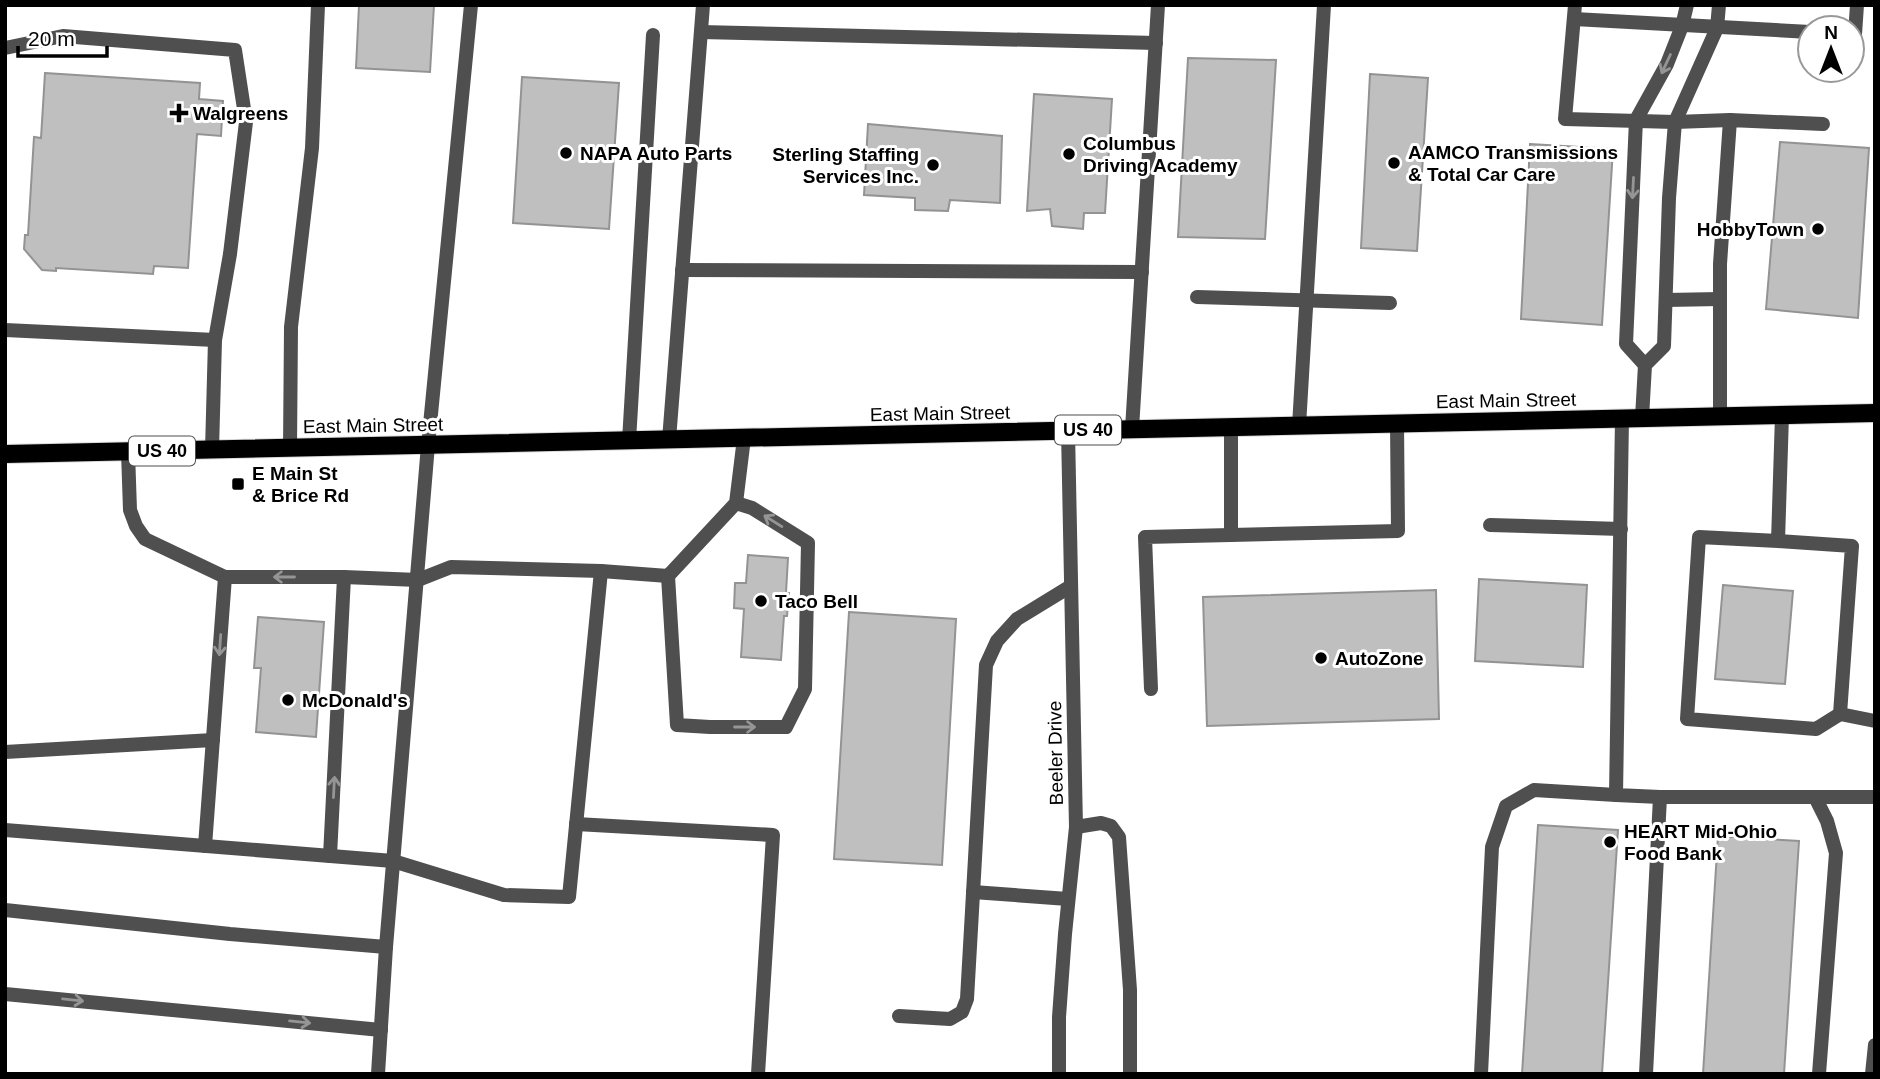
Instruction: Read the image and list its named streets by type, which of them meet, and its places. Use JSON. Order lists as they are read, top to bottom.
{
  "streets": {
    "main road": ["East Main Street", "US 40"],
    "street": ["Beeler Drive"]
  },
  "crossings": [
    ["East Main Street", "Beeler Drive"]
  ],
  "places": {
    "health": ["Walgreens"],
    "other": [
      "NAPA Auto Parts",
      "Columbus Driving Academy",
      "AAMCO Transmissions & Total Car Care",
      "Sterling Staffing Services Inc.",
      "HobbyTown",
      "Taco Bell",
      "AutoZone",
      "McDonald's",
      "HEART Mid-Ohio Food Bank"
    ],
    "transit": ["E Main St & Brice Rd"]
  },
  "scale_bar": "20 m",
  "north": "top"
}
